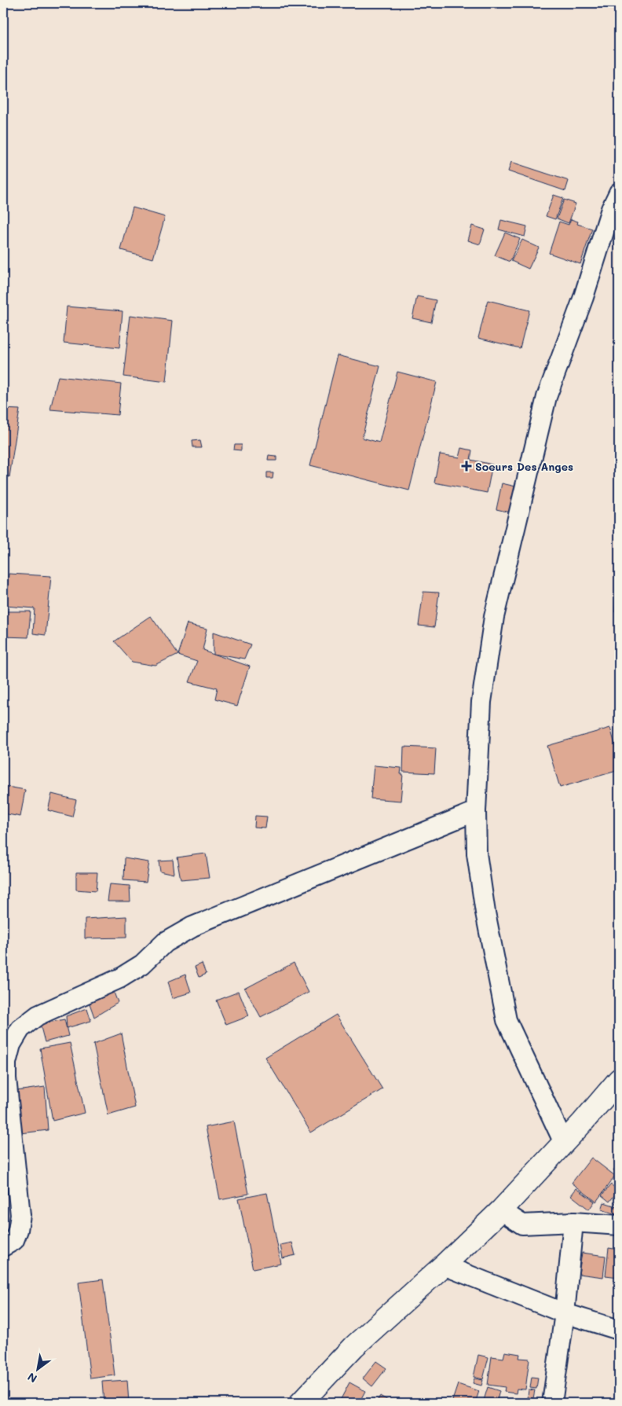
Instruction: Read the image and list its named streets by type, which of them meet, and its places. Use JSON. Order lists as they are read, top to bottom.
{
  "places": {
    "health": ["Soeurs Des Anges"]
  },
  "north": "bottom left"
}
